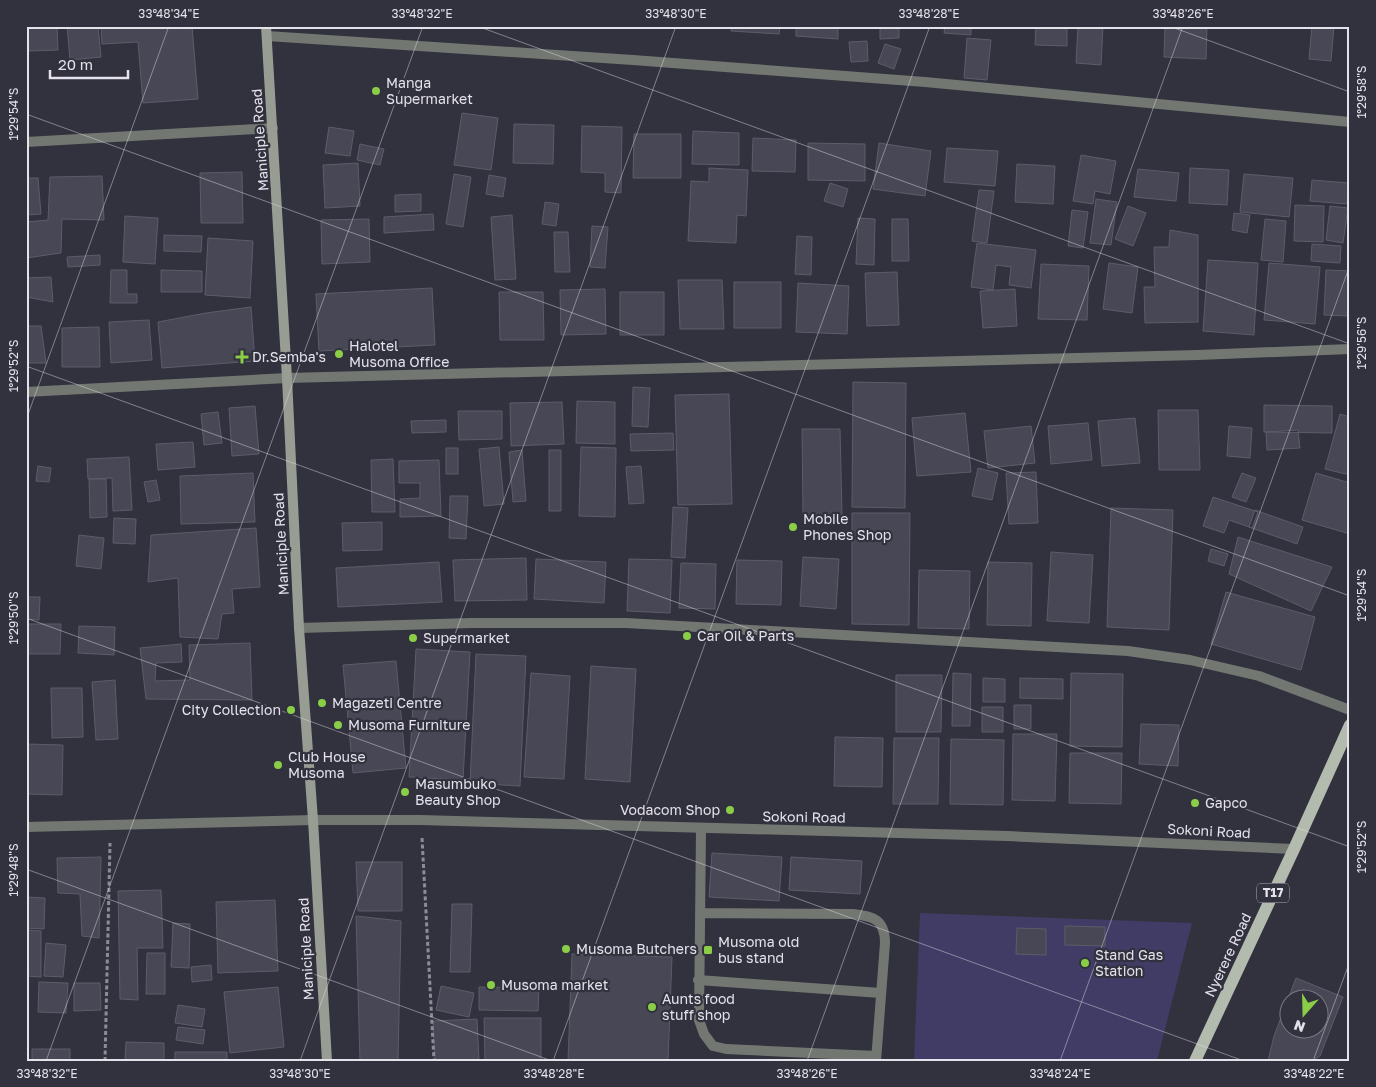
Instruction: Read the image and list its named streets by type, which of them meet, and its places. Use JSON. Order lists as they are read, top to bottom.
{
  "streets": {
    "main road": ["T17", "Nyerere Road"],
    "street": ["Maniciple Road", "Sokoni Road"]
  },
  "crossings": [
    ["Maniciple Road", "Sokoni Road"],
    ["Sokoni Road", "Nyerere Road"]
  ],
  "places": {
    "other": [
      "Manga Supermarket",
      "Halotel Musoma Office",
      "Mobile Phones Shop",
      "Car Oil & Parts",
      "Supermarket",
      "Magazeti Centre",
      "City Collection",
      "Musoma Furniture",
      "Club House Musoma",
      "Masumbuko Beauty Shop",
      "Gapco",
      "Vodacom Shop",
      "Musoma Butchers",
      "Stand Gas Station",
      "Musoma market",
      "Aunts food stuff shop"
    ],
    "health": ["Dr.Semba's"],
    "transit": ["Musoma old bus stand"]
  },
  "scale_bar": "20 m",
  "north": "bottom",
  "coordinates": [
    "33°48'34\"E",
    "33°48'32\"E",
    "33°48'30\"E",
    "33°48'28\"E",
    "33°48'26\"E",
    "1°29'58\"S",
    "1°29'54\"S",
    "1°29'56\"S",
    "1°29'52\"S",
    "1°29'50\"S",
    "1°29'48\"S",
    "33°48'24\"E",
    "33°48'22\"E"
  ]
}
